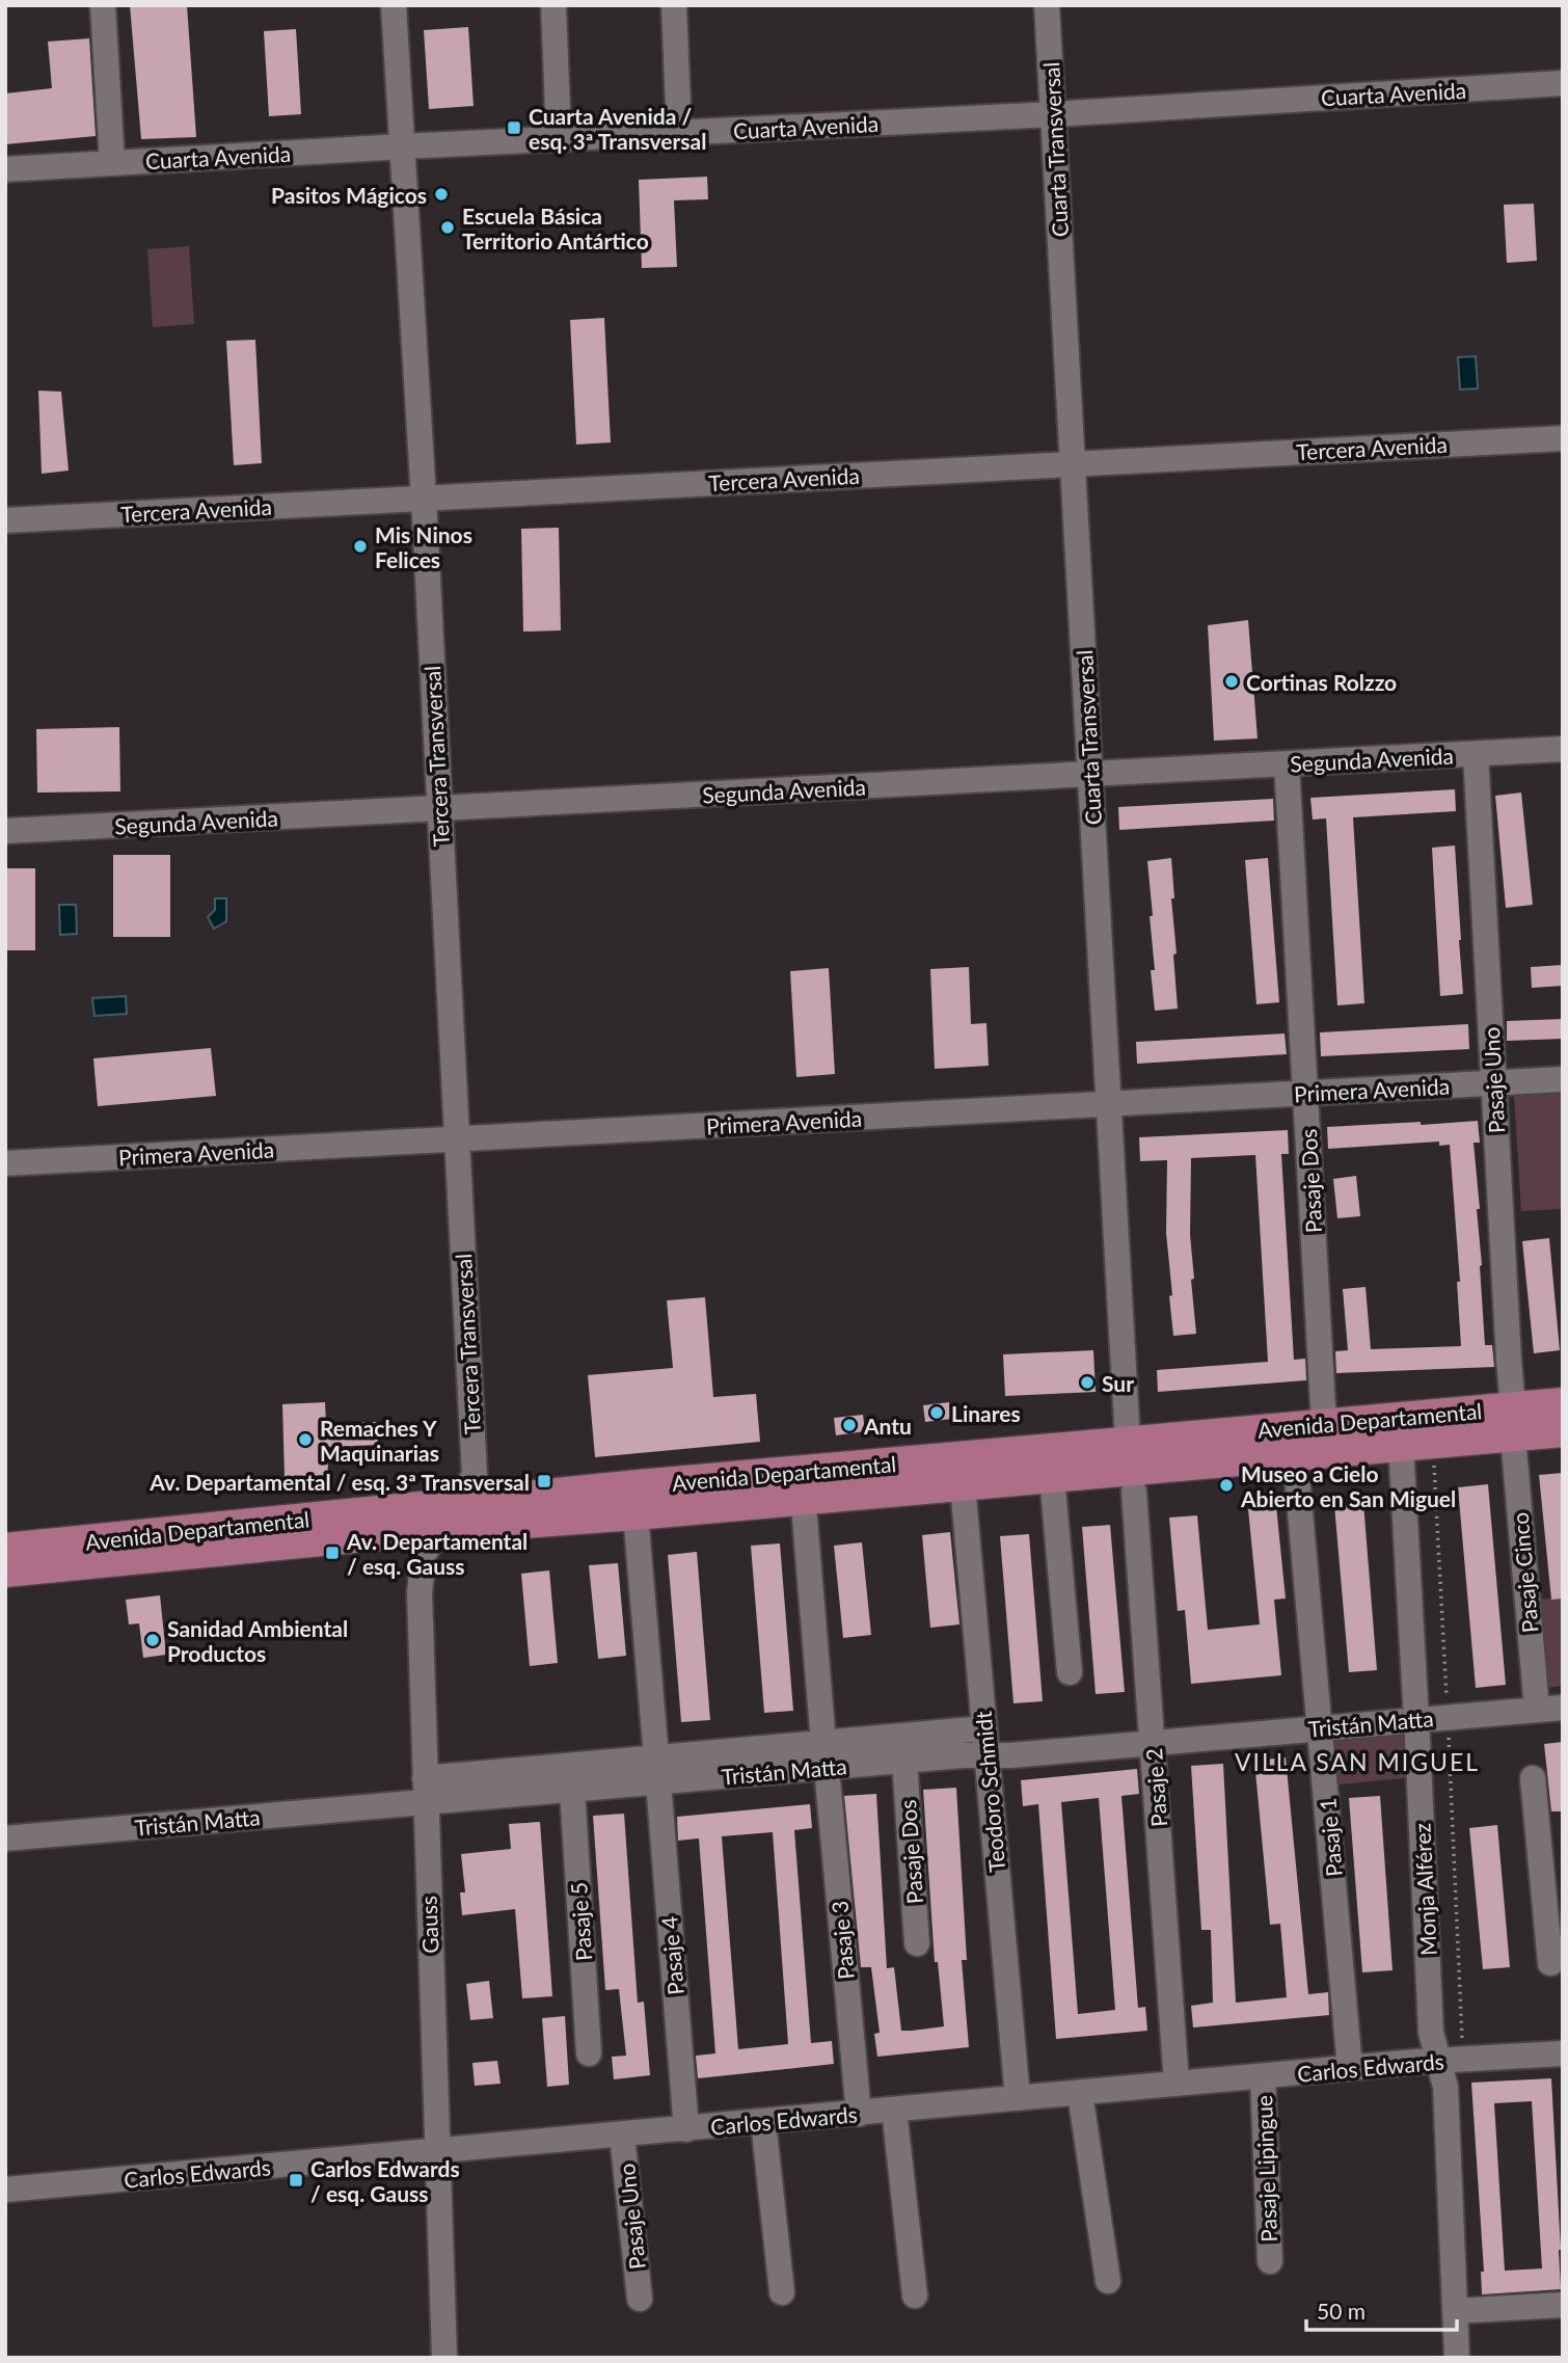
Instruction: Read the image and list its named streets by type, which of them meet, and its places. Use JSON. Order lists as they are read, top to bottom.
{
  "streets": {
    "main road": ["Avenida Departamental"],
    "street": [
      "Cuarta Avenida",
      "Cuarta Transversal",
      "Tercera Avenida",
      "Tercera Transversal",
      "Segunda Avenida",
      "Pasaje Uno",
      "Primera Avenida",
      "Pasaje Dos",
      "Pasaje Cinco",
      "Tristán Matta",
      "Pasaje 2",
      "Teodoro Schmidt",
      "Pasaje 1",
      "Monja Alférez",
      "Pasaje 5",
      "Gauss",
      "Pasaje 3",
      "Pasaje 4",
      "Carlos Edwards",
      "Pasaje Lipingue"
    ]
  },
  "crossings": [
    ["Cuarta Avenida", "Cuarta Transversal"],
    ["Cuarta Avenida", "Tercera Transversal"],
    ["Cuarta Transversal", "Tercera Avenida"],
    ["Cuarta Transversal", "Segunda Avenida"],
    ["Cuarta Transversal", "Primera Avenida"],
    ["Cuarta Transversal", "Avenida Departamental"],
    ["Cuarta Transversal", "Pasaje 2"],
    ["Tercera Avenida", "Tercera Transversal"],
    ["Tercera Transversal", "Segunda Avenida"],
    ["Tercera Transversal", "Primera Avenida"],
    ["Tercera Transversal", "Avenida Departamental"],
    ["Tercera Transversal", "Gauss"],
    ["Segunda Avenida", "Pasaje Uno"],
    ["Segunda Avenida", "Pasaje Dos"],
    ["Pasaje Uno", "Primera Avenida"],
    ["Pasaje Uno", "Avenida Departamental"],
    ["Pasaje Uno", "Pasaje Cinco"],
    ["Pasaje Uno", "Carlos Edwards"],
    ["Primera Avenida", "Pasaje Dos"],
    ["Pasaje Dos", "Avenida Departamental"],
    ["Pasaje Dos", "Tristán Matta"],
    ["Avenida Departamental", "Pasaje Cinco"],
    ["Avenida Departamental", "Pasaje 2"],
    ["Avenida Departamental", "Teodoro Schmidt"],
    ["Avenida Departamental", "Monja Alférez"],
    ["Avenida Departamental", "Gauss"],
    ["Avenida Departamental", "Pasaje 4"],
    ["Pasaje Cinco", "Tristán Matta"],
    ["Tristán Matta", "Pasaje 2"],
    ["Tristán Matta", "Teodoro Schmidt"],
    ["Tristán Matta", "Pasaje 1"],
    ["Tristán Matta", "Monja Alférez"],
    ["Tristán Matta", "Pasaje 5"],
    ["Tristán Matta", "Gauss"],
    ["Tristán Matta", "Pasaje 3"],
    ["Tristán Matta", "Pasaje 4"],
    ["Pasaje 2", "Carlos Edwards"],
    ["Teodoro Schmidt", "Carlos Edwards"],
    ["Pasaje 1", "Carlos Edwards"],
    ["Monja Alférez", "Carlos Edwards"],
    ["Gauss", "Carlos Edwards"],
    ["Pasaje 3", "Carlos Edwards"],
    ["Pasaje 4", "Carlos Edwards"],
    ["Carlos Edwards", "Pasaje Lipingue"]
  ],
  "districts": ["VILLA SAN MIGUEL"],
  "places": {
    "transit": [
      "Cuarta Avenida / esq. 3ª Transversal",
      "Av. Departamental / esq. 3ª Transversal",
      "Av. Departamental / esq. Gauss",
      "Carlos Edwards / esq. Gauss"
    ],
    "other": [
      "Pasitos Mágicos",
      "Escuela Básica Territorio Antártico",
      "Mis Ninos Felices",
      "Cortinas Rolzzo",
      "Sur",
      "Linares",
      "Antu",
      "Remaches Y Maquinarias",
      "Museo a Cielo Abierto en San Miguel",
      "Sanidad Ambiental Productos"
    ]
  },
  "scale_bar": "50 m"
}
